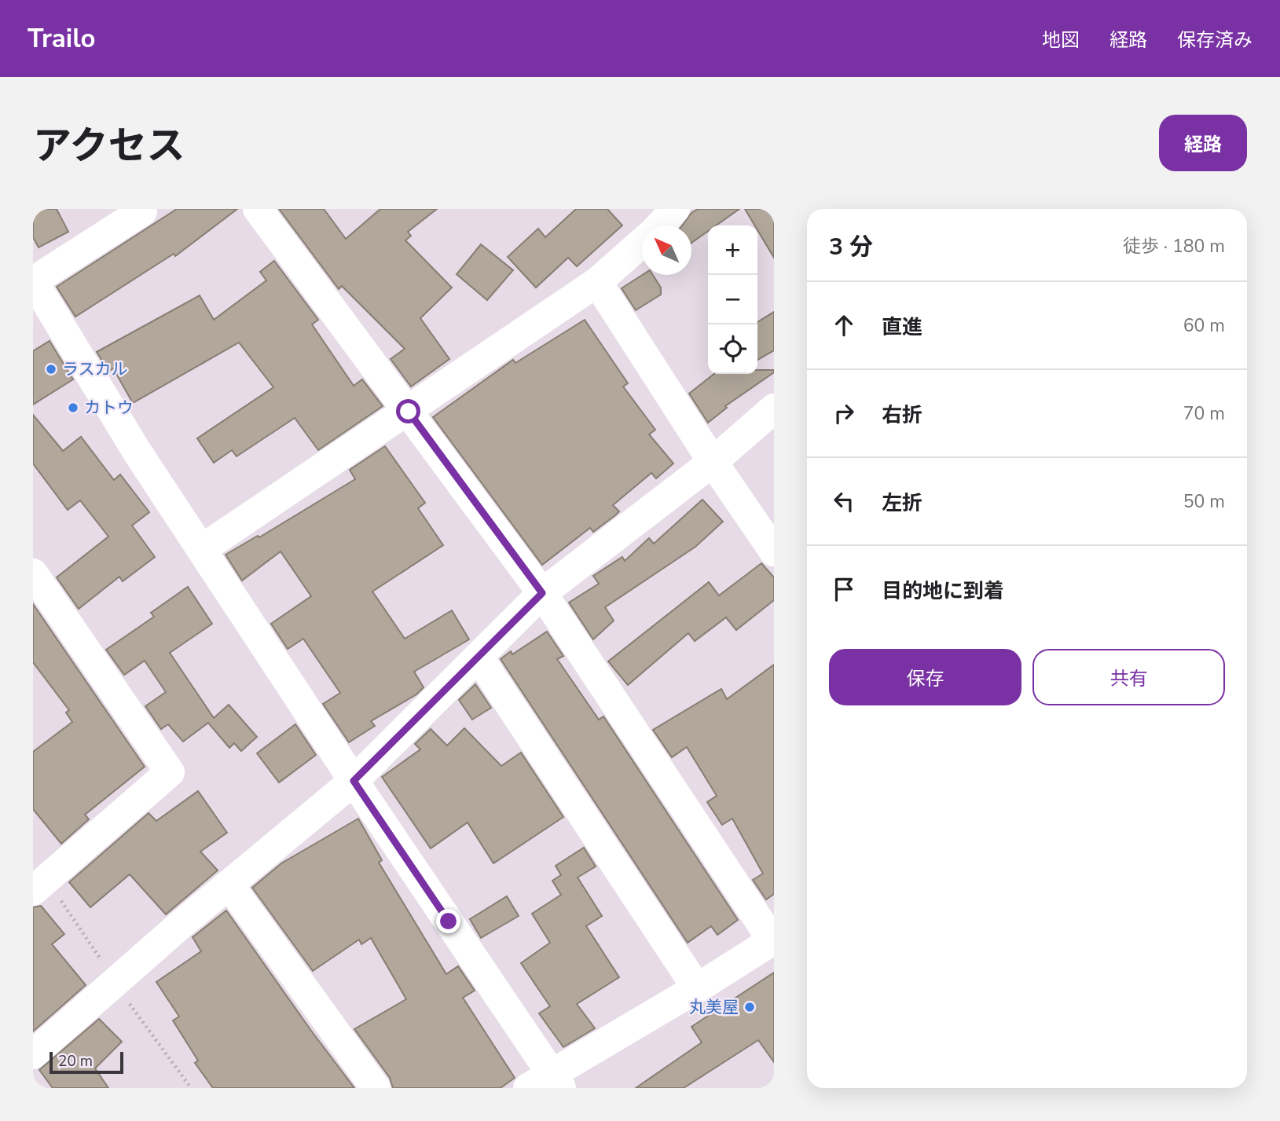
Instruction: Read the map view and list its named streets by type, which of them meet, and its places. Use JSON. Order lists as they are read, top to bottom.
{
  "places": ["ラスカル", "カトウ", "丸美屋"],
  "scale_bar": "20 m",
  "north": "top left",
  "page": {
    "header": "Trailo",
    "nav": ["地図", "経路", "保存済み"],
    "title": "アクセス",
    "buttons": [
      "経路",
      ["保存", "共有"]
    ],
    "heading": ["3 分", "徒歩 · 180 m"],
    "map_buttons": ["+", "−"],
    "list": [
      ["直進", "60 m"],
      ["右折", "70 m"],
      ["左折", "50 m"],
      "目的地に到着"
    ],
    "scale": "20 m"
  }
}
